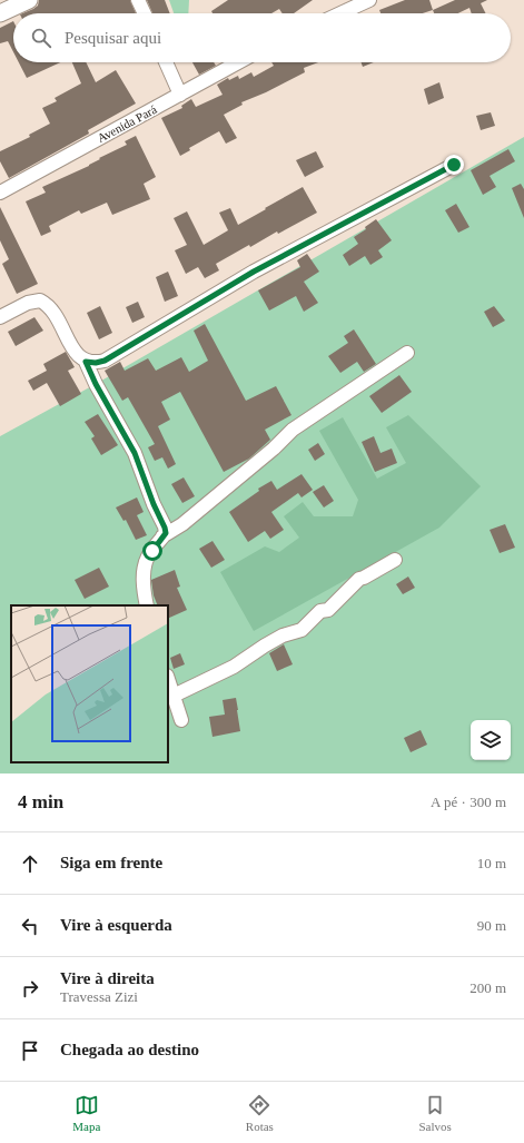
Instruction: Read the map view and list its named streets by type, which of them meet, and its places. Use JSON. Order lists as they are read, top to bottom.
{
  "streets": {
    "street": ["Avenida Pará"]
  },
  "page": {
    "search": "Pesquisar aqui",
    "heading": ["4 min", "A pé · 300 m"],
    "list": [
      ["Siga em frente", "10 m"],
      ["Vire à esquerda", "90 m"],
      ["Vire à direita", "Travessa Zizi", "200 m"],
      "Chegada ao destino"
    ],
    "nav": ["Mapa", "Rotas", "Salvos"]
  }
}
